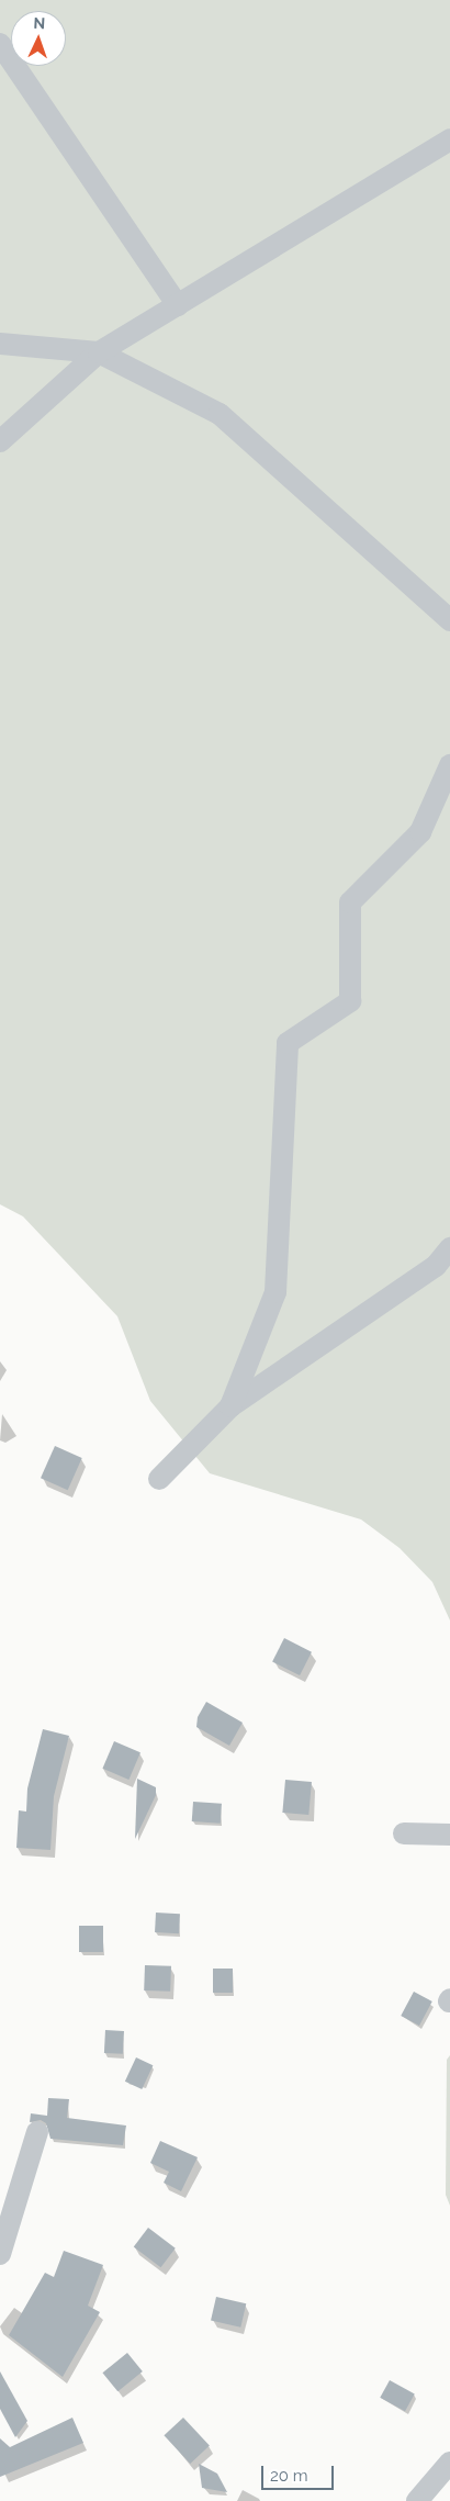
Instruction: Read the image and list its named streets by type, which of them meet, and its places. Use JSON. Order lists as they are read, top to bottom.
{
  "scale_bar": "20 m",
  "north": "top"
}
